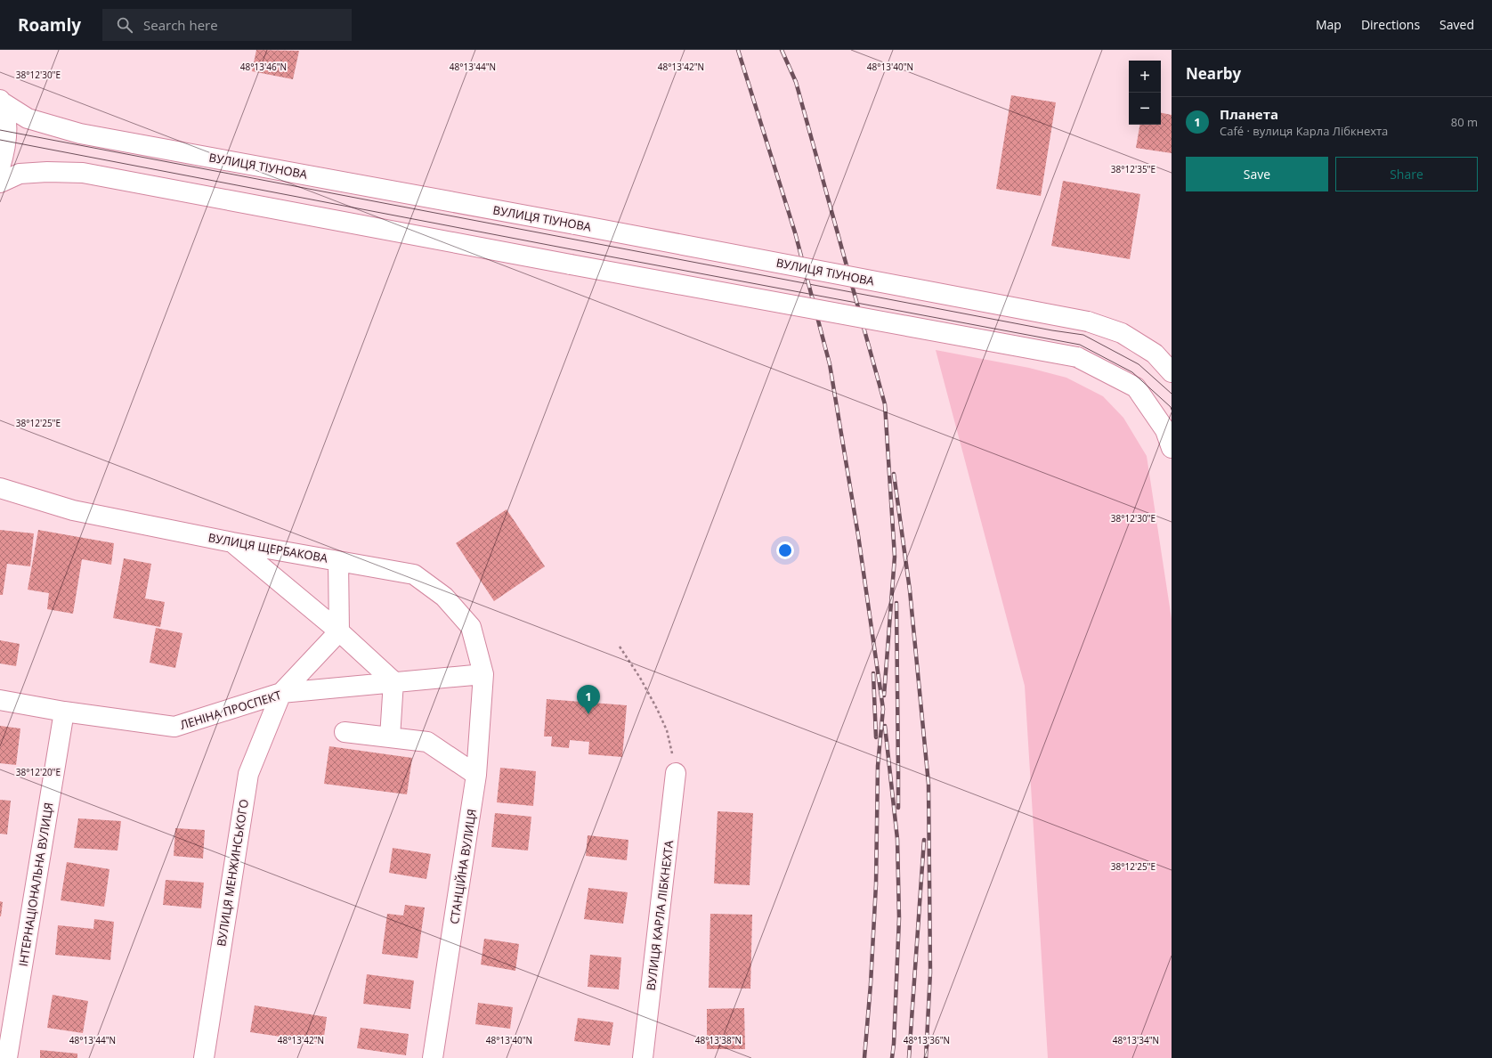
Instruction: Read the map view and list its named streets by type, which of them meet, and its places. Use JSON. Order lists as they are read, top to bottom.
{
  "streets": {
    "street": [
      "ВУЛИЦЯ ТІУНОВА",
      "ВУЛИЦЯ ЩЕРБАКОВА",
      "ЛЕНІНА ПРОСПЕКТ",
      "СТАНЦІЙНА ВУЛИЦЯ",
      "ВУЛИЦЯ МЕНЖИНСЬКОГО",
      "ІНТЕРНАЦІОНАЛЬНА ВУЛИЦЯ",
      "ВУЛИЦЯ КАРЛА ЛІБКНЕХТА"
    ]
  },
  "crossings": [
    ["ВУЛИЦЯ ЩЕРБАКОВА", "ЛЕНІНА ПРОСПЕКТ"],
    ["ВУЛИЦЯ ЩЕРБАКОВА", "СТАНЦІЙНА ВУЛИЦЯ"],
    ["ЛЕНІНА ПРОСПЕКТ", "СТАНЦІЙНА ВУЛИЦЯ"],
    ["ЛЕНІНА ПРОСПЕКТ", "ВУЛИЦЯ МЕНЖИНСЬКОГО"],
    ["ЛЕНІНА ПРОСПЕКТ", "ІНТЕРНАЦІОНАЛЬНА ВУЛИЦЯ"]
  ],
  "page": {
    "header": "Roamly",
    "search": "Search here",
    "nav": ["Map", "Directions", "Saved"],
    "heading": "Nearby",
    "map_buttons": ["+", "−"],
    "list": [
      {
        "mark": "1",
        "name": "Планета",
        "note": "Café · вулиця Карла Лібкнехта",
        "value": "80 m"
      }
    ],
    "buttons": ["Save", "Share"],
    "pins": "1"
  },
  "coordinates": [
    "48°13'44\"N",
    "48°13'42\"N",
    "48°13'40\"N",
    "48°13'46\"N",
    "38°12'30\"E",
    "38°12'35\"E",
    "38°12'25\"E",
    "38°12'20\"E",
    "48°13'38\"N",
    "48°13'36\"N",
    "48°13'34\"N"
  ]
}
